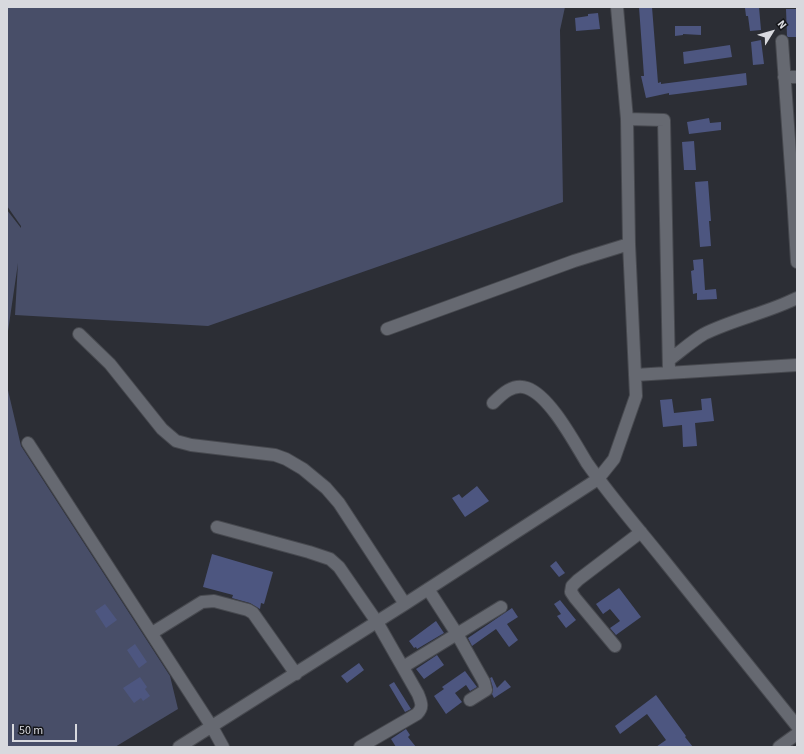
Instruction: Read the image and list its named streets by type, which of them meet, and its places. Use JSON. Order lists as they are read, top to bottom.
{
  "scale_bar": "50 m",
  "north": "top right"
}
